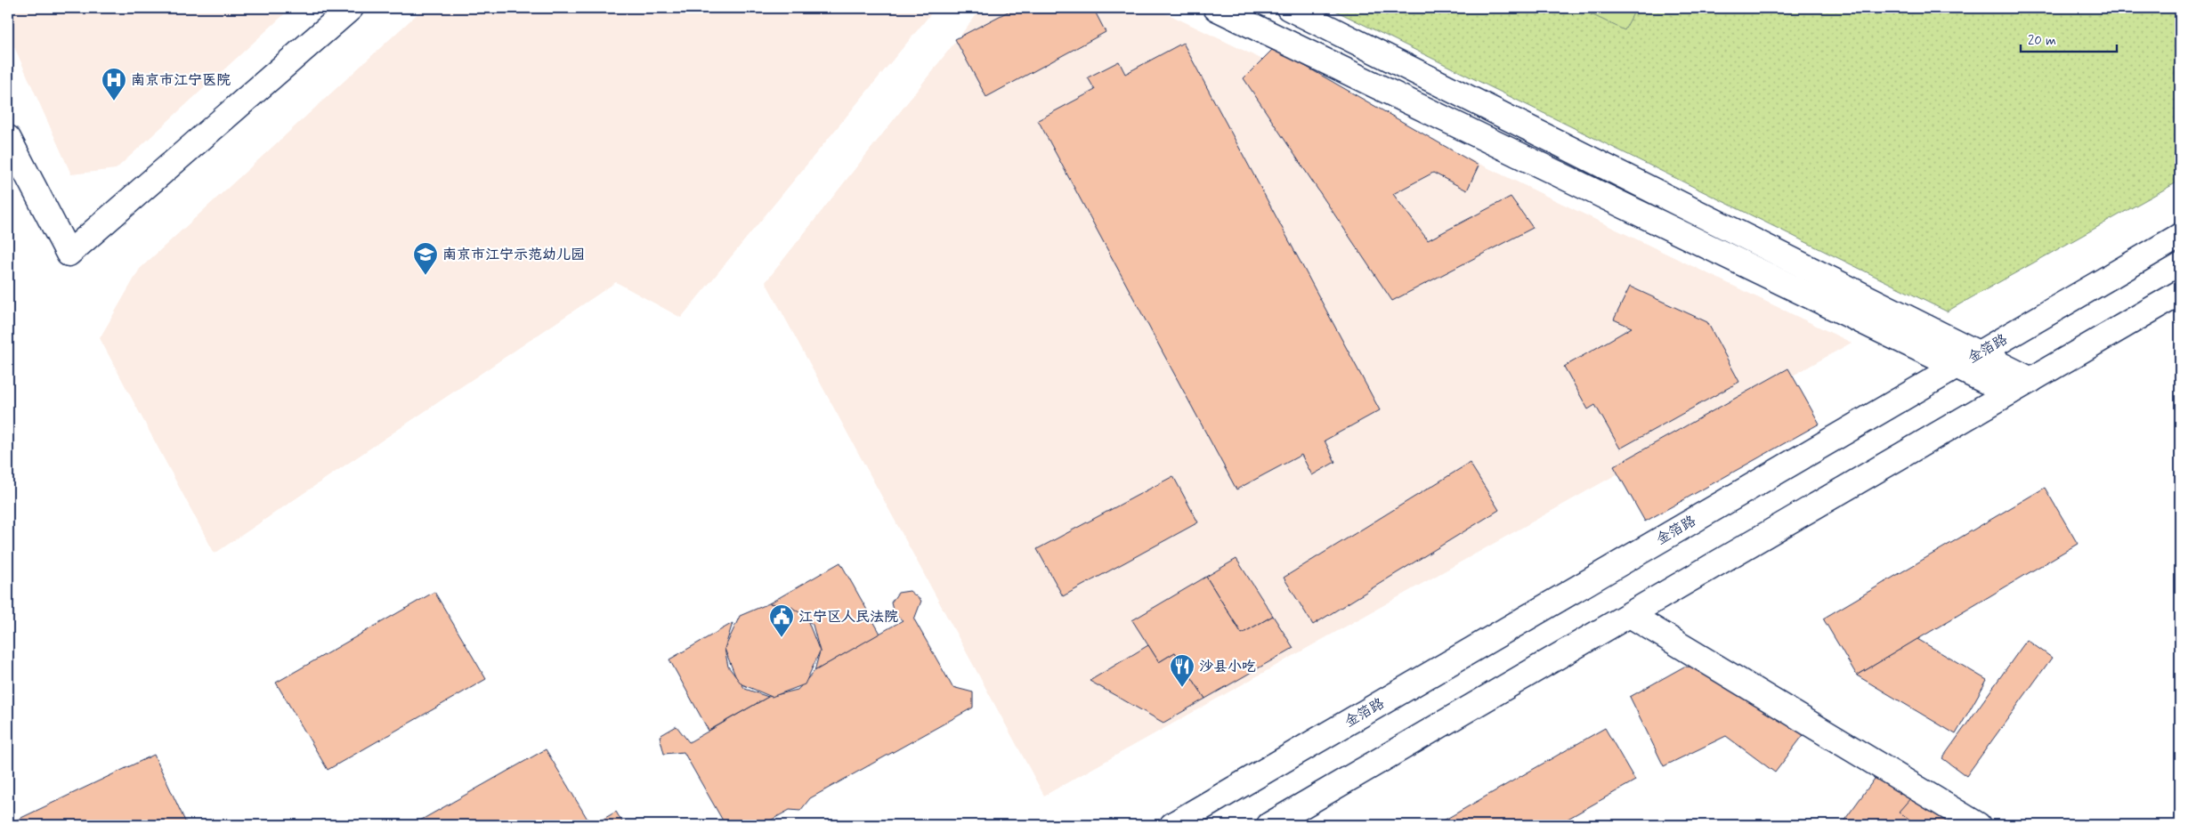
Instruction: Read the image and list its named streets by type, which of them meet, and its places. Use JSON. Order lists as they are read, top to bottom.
{
  "streets": {
    "street": ["金箔路"]
  },
  "places": {
    "hospital": ["南京市江宁医院"],
    "school or university": ["南京市江宁示范幼儿园"],
    "public building": ["江宁区人民法院"],
    "restaurant": ["沙县小吃"]
  },
  "scale_bar": "20 m"
}
